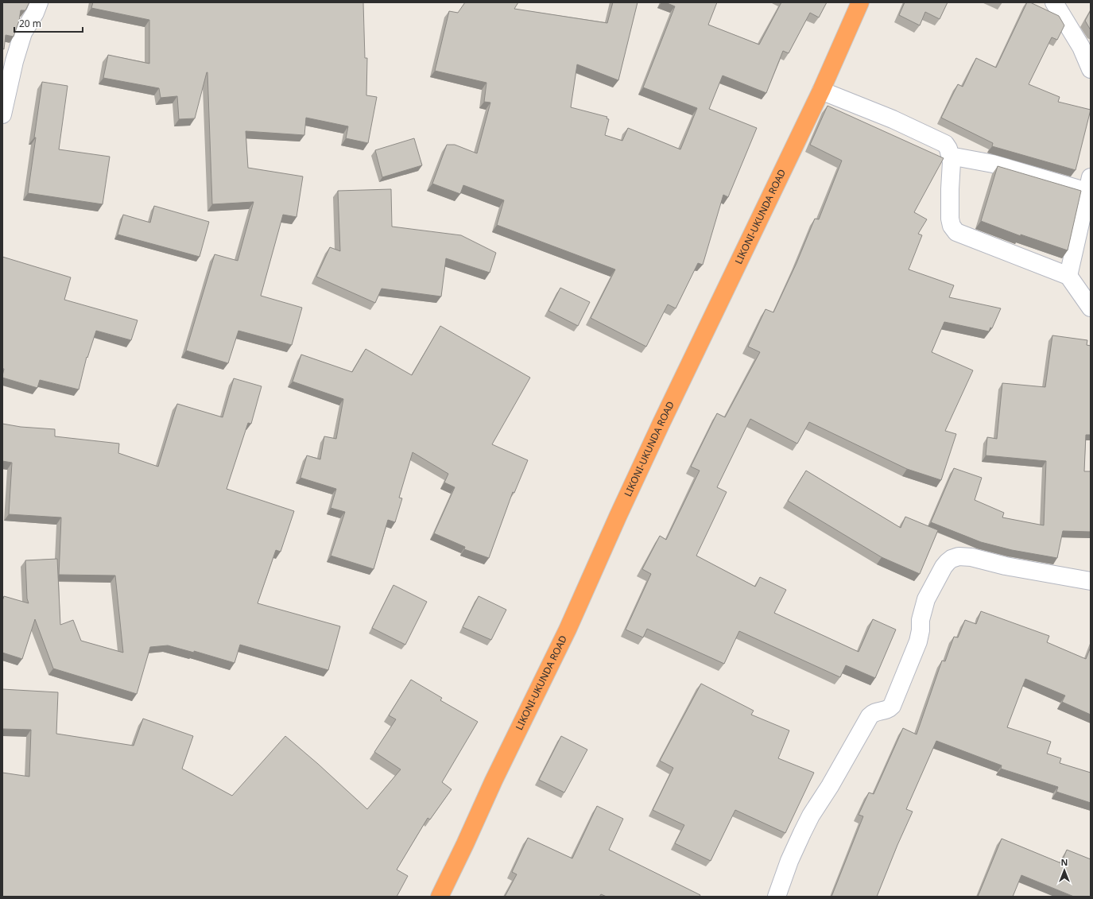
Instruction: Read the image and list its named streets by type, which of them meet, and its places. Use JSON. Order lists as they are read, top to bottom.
{
  "streets": {
    "highway": ["LIKONI-UKUNDA ROAD"]
  },
  "scale_bar": "20 m",
  "north": "top"
}
